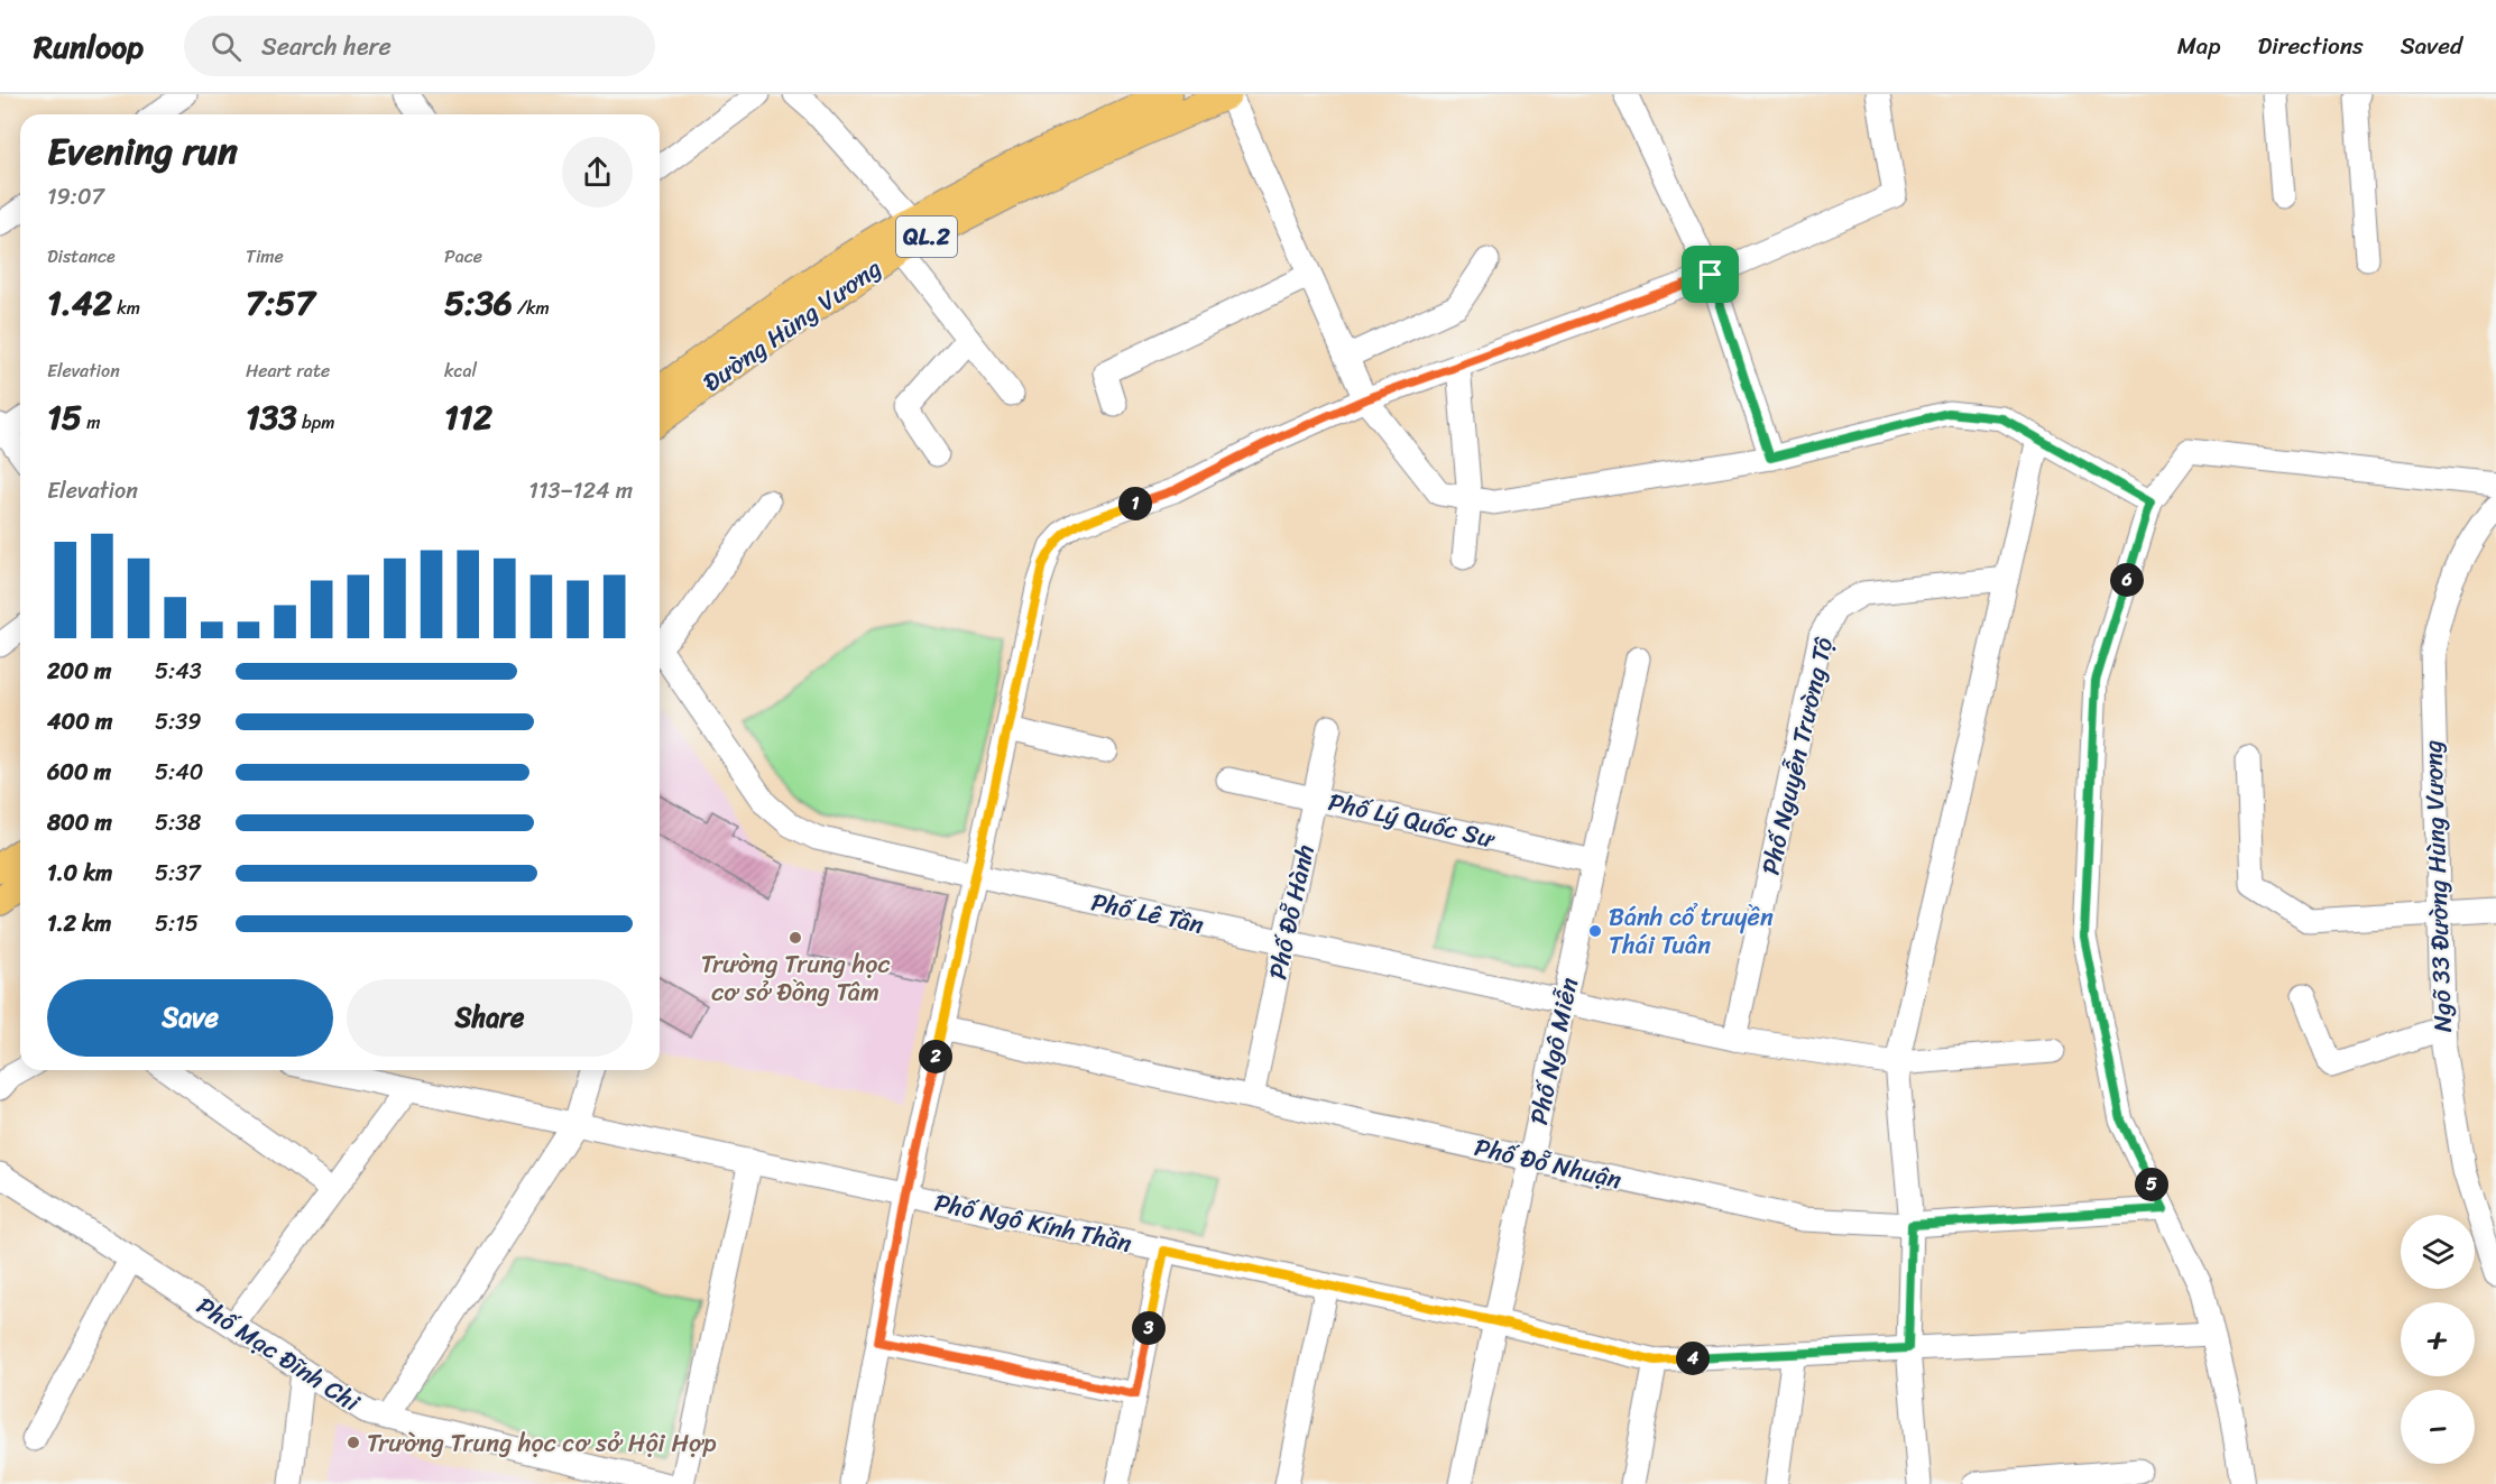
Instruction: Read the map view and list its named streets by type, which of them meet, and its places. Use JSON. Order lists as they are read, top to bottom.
{
  "streets": {
    "main road": ["QL.2", "Đường Hùng Vương"],
    "street": [
      "Phố Nguyễn Trường Tộ",
      "Phố Lý Quốc Sư",
      "Ngõ 33 Đường Hùng Vương",
      "Phố Đỗ Hành",
      "Phố Lê Tần",
      "Phố Ngô Miễn",
      "Phố Đỗ Nhuận",
      "Phố Ngô Kính Thần",
      "Phố Mạc Đĩnh Chi"
    ]
  },
  "crossings": [
    ["Phố Nguyễn Trường Tộ", "Phố Lê Tần"],
    ["Phố Lý Quốc Sư", "Phố Đỗ Hành"],
    ["Phố Lý Quốc Sư", "Phố Ngô Miễn"],
    ["Phố Đỗ Hành", "Phố Lê Tần"],
    ["Phố Đỗ Hành", "Phố Đỗ Nhuận"],
    ["Phố Lê Tần", "Phố Ngô Miễn"],
    ["Phố Ngô Miễn", "Phố Đỗ Nhuận"],
    ["Phố Ngô Miễn", "Phố Ngô Kính Thần"]
  ],
  "places": ["Bánh cổ truyền Thái Tuân", "Trường Trung học cơ sở Đồng Tâm", "Trường Trung học cơ sở Hội Hợp"],
  "page": {
    "header": "Runloop",
    "search": "Search here",
    "nav": ["Map", "Directions", "Saved"],
    "heading": ["Evening run", "19:07"],
    "stats": [
      ["Distance", "1.42 km"],
      ["Time", "7:57"],
      ["Pace", "5:36 /km"],
      ["Elevation", "15 m"],
      ["Heart rate", "133 bpm"],
      ["kcal", "112"]
    ],
    "chart": ["Elevation", "113–124 m"],
    "pins": [
      "1",
      "6",
      "2",
      "5",
      "3",
      "4"
    ],
    "list": [
      {
        "name": "200 m",
        "note": "5:43"
      },
      {
        "name": "400 m",
        "note": "5:39"
      },
      {
        "name": "600 m",
        "note": "5:40"
      },
      {
        "name": "800 m",
        "note": "5:38"
      },
      {
        "name": "1.0 km",
        "note": "5:37"
      },
      {
        "name": "1.2 km",
        "note": "5:15"
      }
    ],
    "buttons": ["Save", "Share"],
    "map_buttons": ["+", "−"]
  }
}
